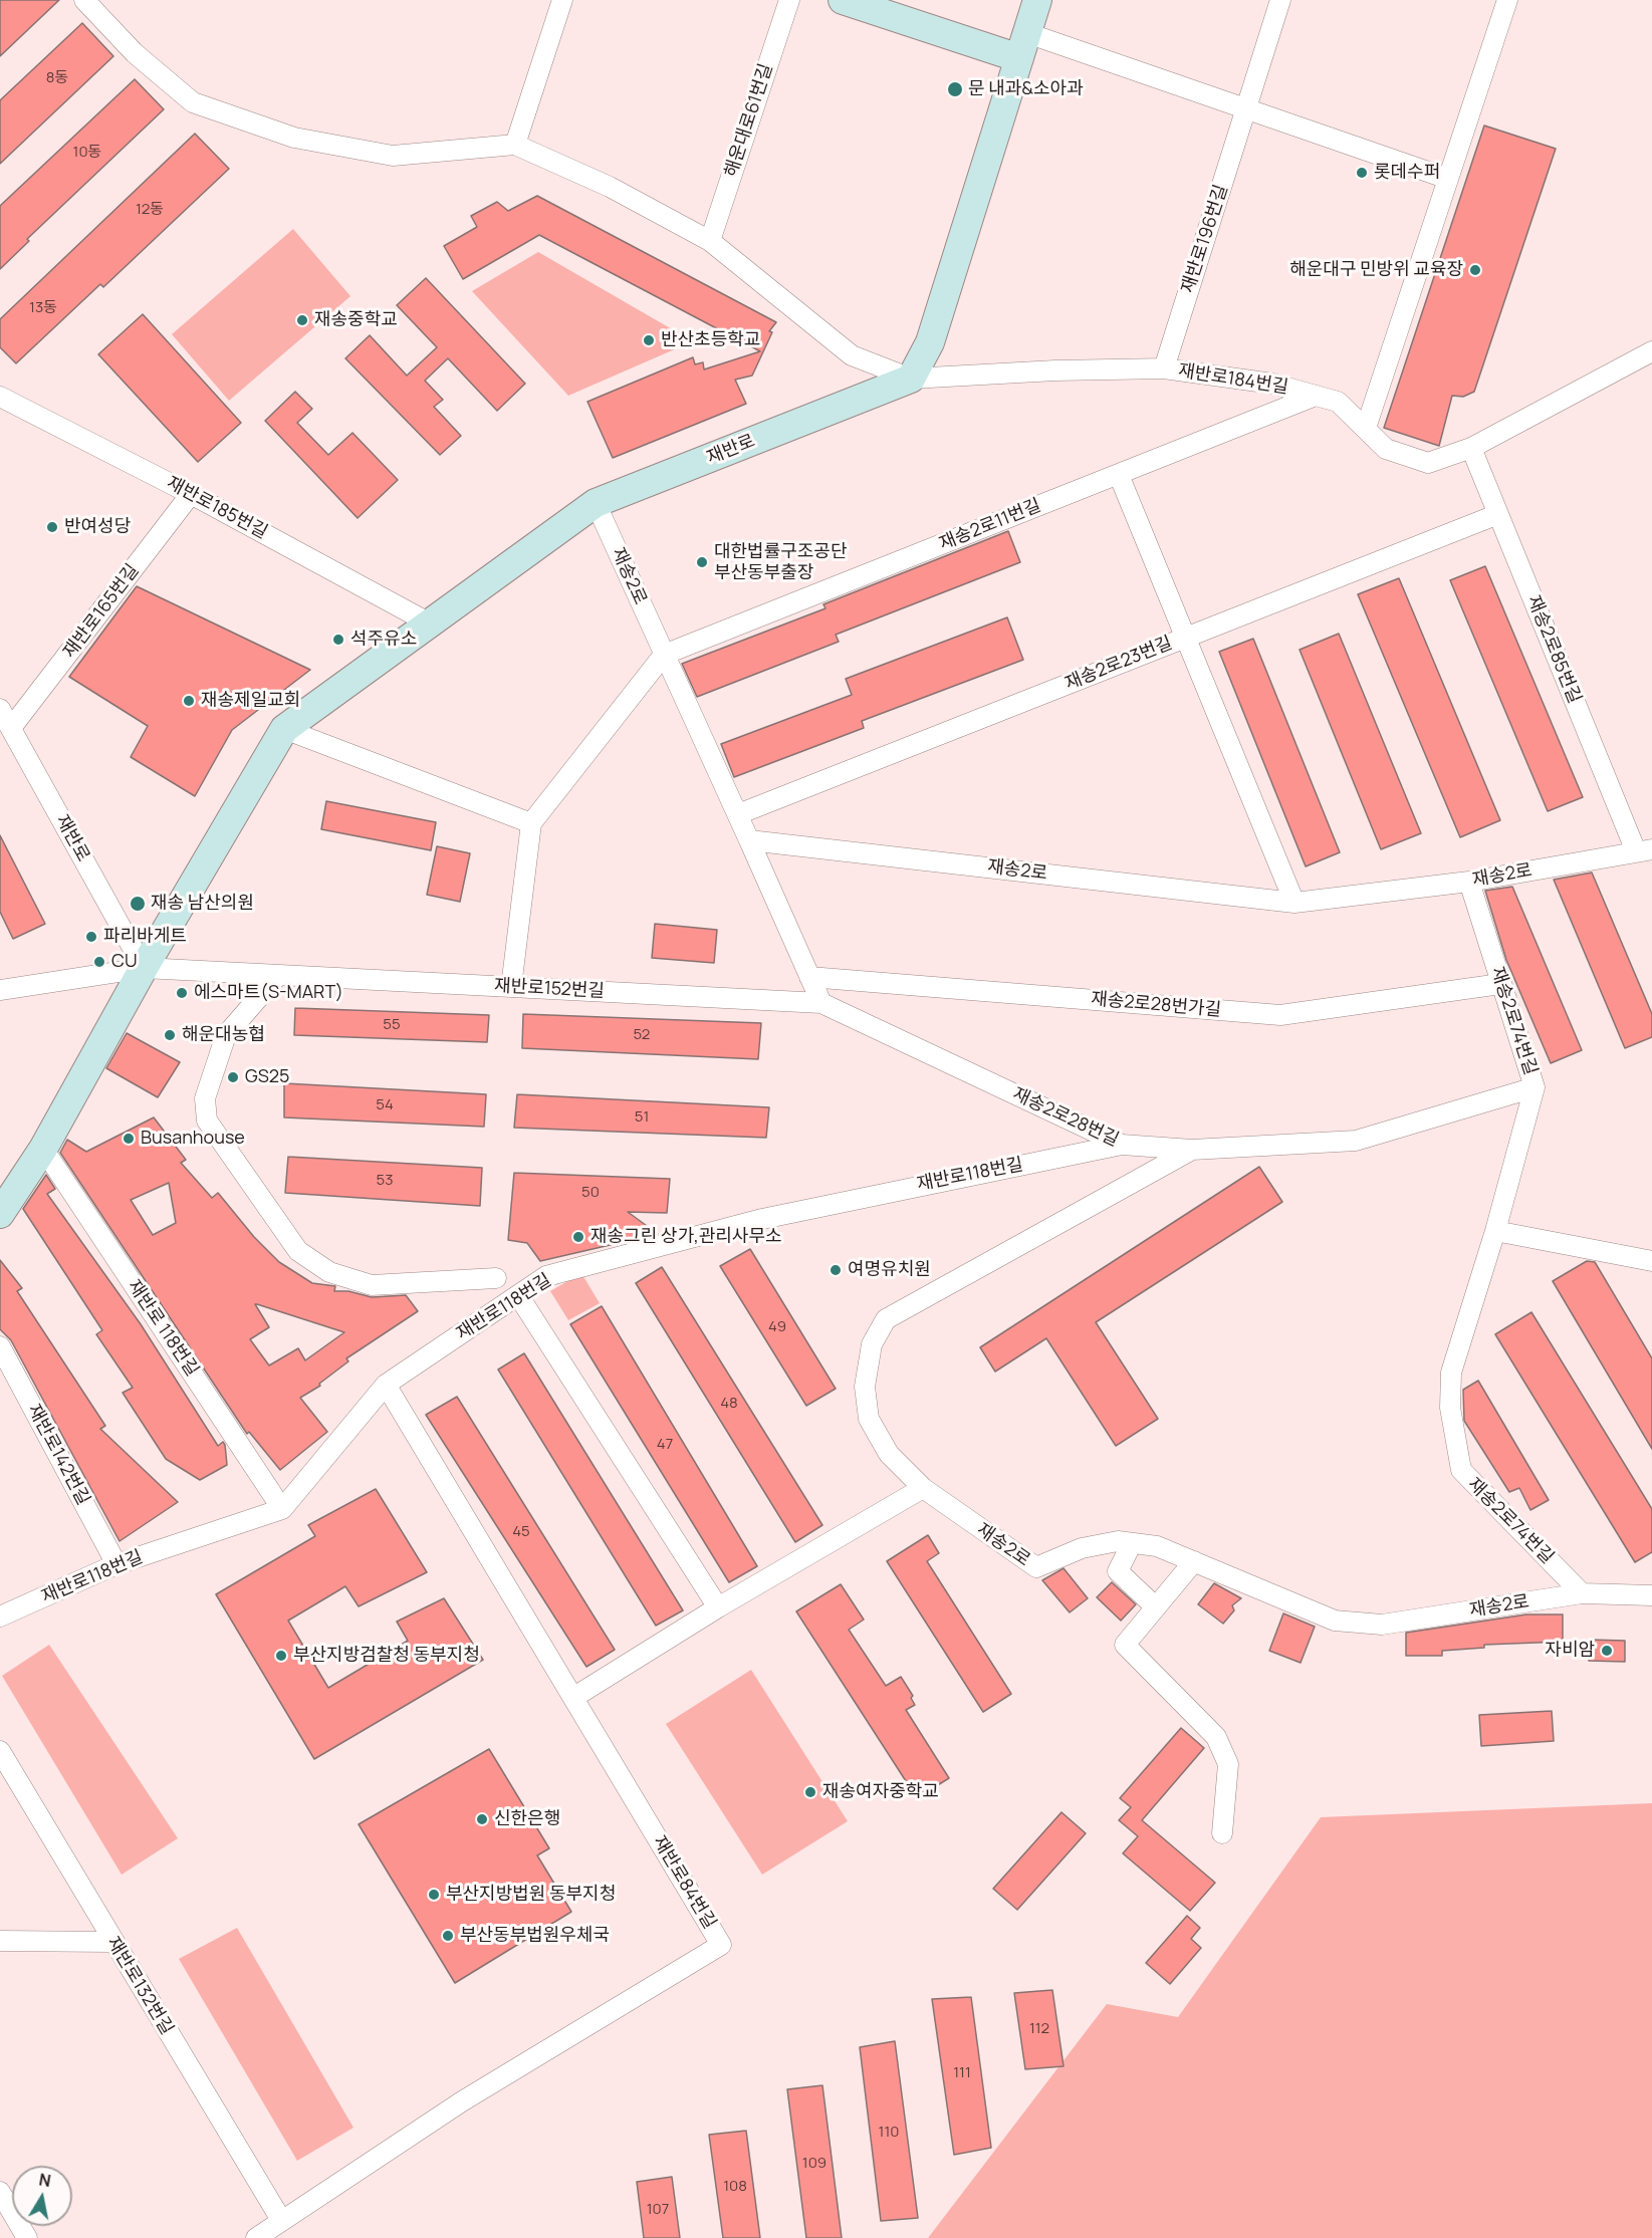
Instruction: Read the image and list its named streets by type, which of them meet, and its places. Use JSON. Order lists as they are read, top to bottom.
{
  "streets": {
    "main road": ["재반로"],
    "street": [
      "해운대로61번길",
      "재반로196번길",
      "재반로184번길",
      "재반로185번길",
      "재송2로11번길",
      "재송2로",
      "재반로165번길",
      "재송2로85번길",
      "재송2로23번길",
      "재반로152번길",
      "재송2로28번가길",
      "재송2로74번길",
      "재송2로28번길",
      "재반로118번길",
      "재반로 118번길",
      "재반로142번길",
      "재반로84번길",
      "재반로132번길"
    ]
  },
  "crossings": [
    ["재반로196번길", "재반로184번길"],
    ["재반로184번길", "재반로"],
    ["재반로184번길", "재송2로11번길"],
    ["재반로184번길", "재송2로85번길"],
    ["재반로", "재반로185번길"],
    ["재반로", "재송2로"],
    ["재반로", "재반로165번길"],
    ["재반로", "재반로152번길"],
    ["재반로", "재반로 118번길"],
    ["재반로185번길", "재반로165번길"],
    ["재송2로11번길", "재송2로"],
    ["재송2로", "재송2로85번길"],
    ["재송2로", "재송2로23번길"],
    ["재송2로", "재송2로74번길"],
    ["재송2로", "재송2로28번길"],
    ["재송2로85번길", "재송2로23번길"],
    ["재반로152번길", "재송2로28번길"],
    ["재송2로28번가길", "재송2로74번길"],
    ["재송2로74번길", "재송2로28번길"],
    ["재송2로28번길", "재반로118번길"],
    ["재반로118번길", "재반로 118번길"],
    ["재반로118번길", "재반로142번길"],
    ["재반로84번길", "재반로132번길"]
  ],
  "places": [
    "문 내과&소아과",
    "롯데수퍼",
    "해운대구 민방위 교육장",
    "재송중학교",
    "반산초등학교",
    "반여성당",
    "대한법률구조공단 부산동부출장",
    "석주유소",
    "재송제일교회",
    "재송 남산의원",
    "파리바게트",
    "CU",
    "에스마트(S-MART)",
    "해운대농협",
    "GS25",
    "Busanhouse",
    "재송그린 상가,관리사무소",
    "여명유치원",
    "자비암",
    "부산지방검찰청 동부지청",
    "재송여자중학교",
    "신한은행",
    "부산지방법원 동부지청",
    "부산동부법원우체국"
  ],
  "house_numbers": [
    "8동",
    "10동",
    "12동",
    "13동",
    "55",
    "52",
    "54",
    "51",
    "53",
    "50",
    "49",
    "48",
    "47",
    "45",
    "112",
    "111",
    "110",
    "109",
    "108",
    "107"
  ],
  "north": "top"
}
